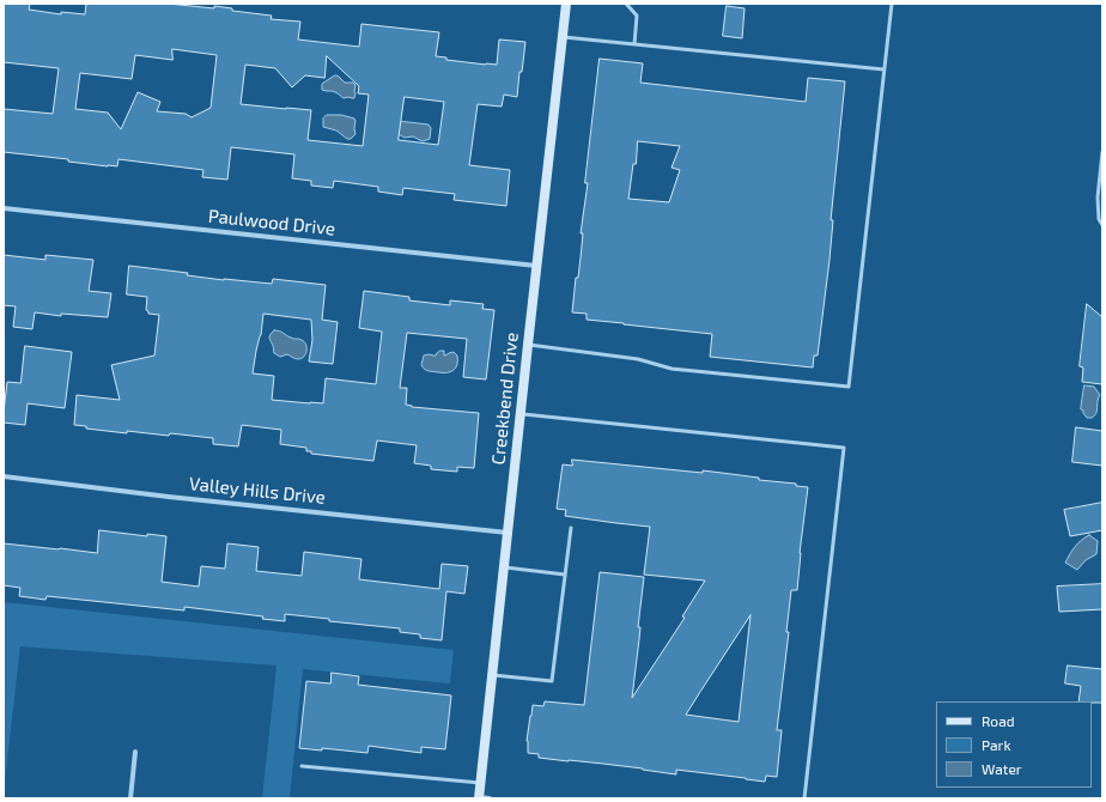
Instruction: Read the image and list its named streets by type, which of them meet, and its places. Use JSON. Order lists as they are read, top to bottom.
{
  "streets": {
    "street": ["Paulwood Drive", "Creekbend Drive", "Valley Hills Drive"]
  },
  "crossings": [
    ["Paulwood Drive", "Creekbend Drive"],
    ["Creekbend Drive", "Valley Hills Drive"]
  ],
  "legend": ["Road", "Park", "Water"]
}
